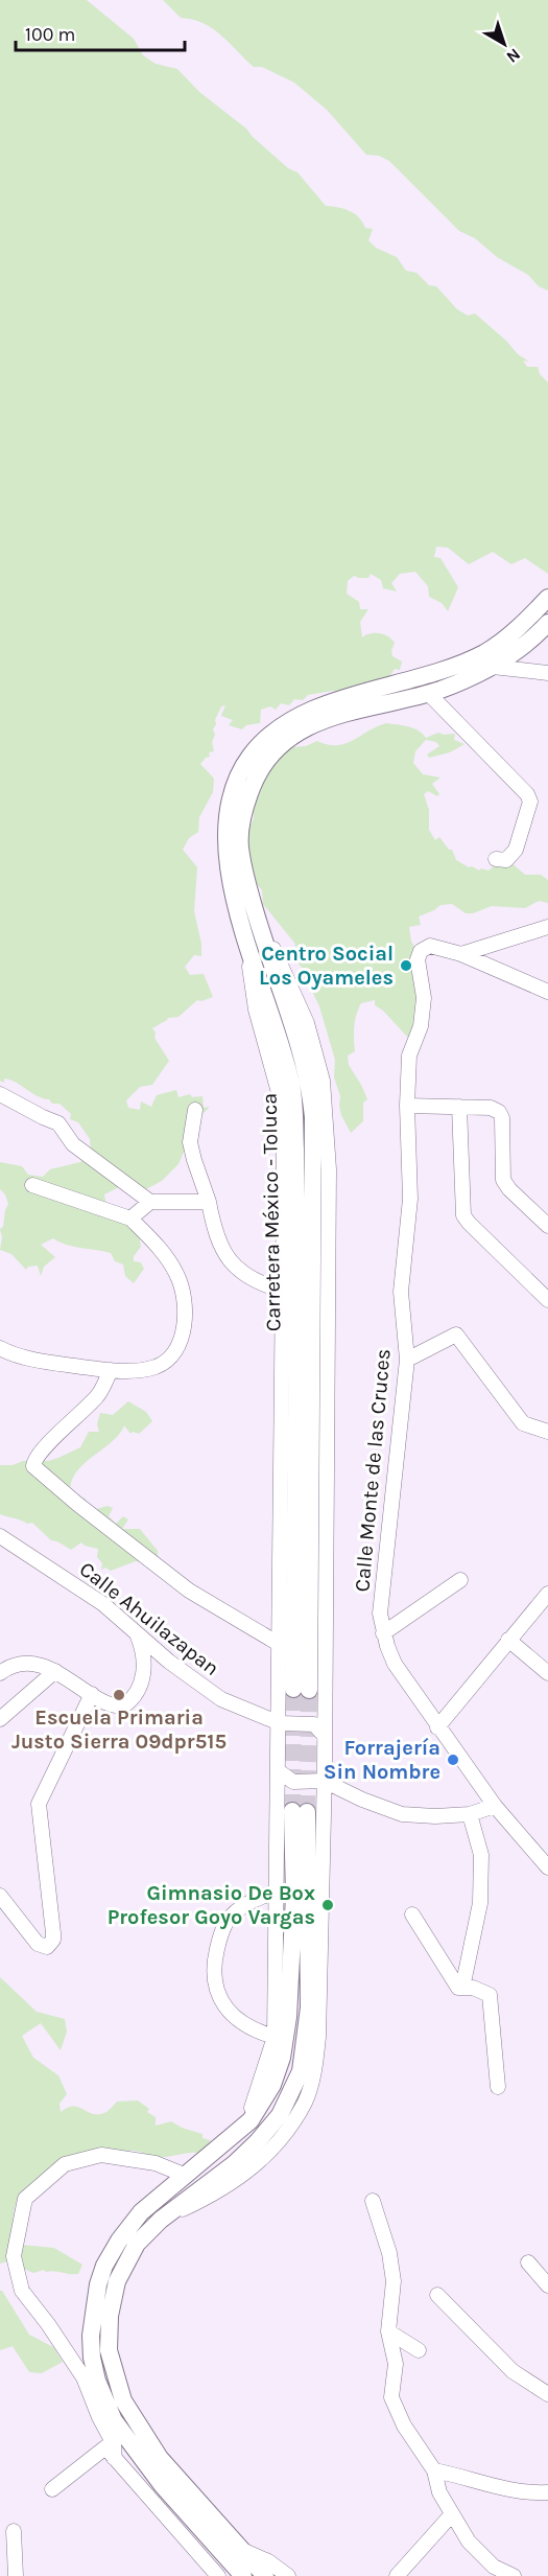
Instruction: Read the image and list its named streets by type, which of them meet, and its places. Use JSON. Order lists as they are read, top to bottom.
{
  "streets": {
    "main road": ["Carretera México - Toluca"],
    "street": ["Calle Monte de las Cruces", "Calle Ahuilazapan"]
  },
  "places": [
    "Centro Social Los Oyameles",
    "Escuela Primaria Justo Sierra 09dpr515",
    "Forrajería Sin Nombre",
    "Gimnasio De Box Profesor Goyo Vargas"
  ],
  "scale_bar": "100 m",
  "north": "bottom right"
}
